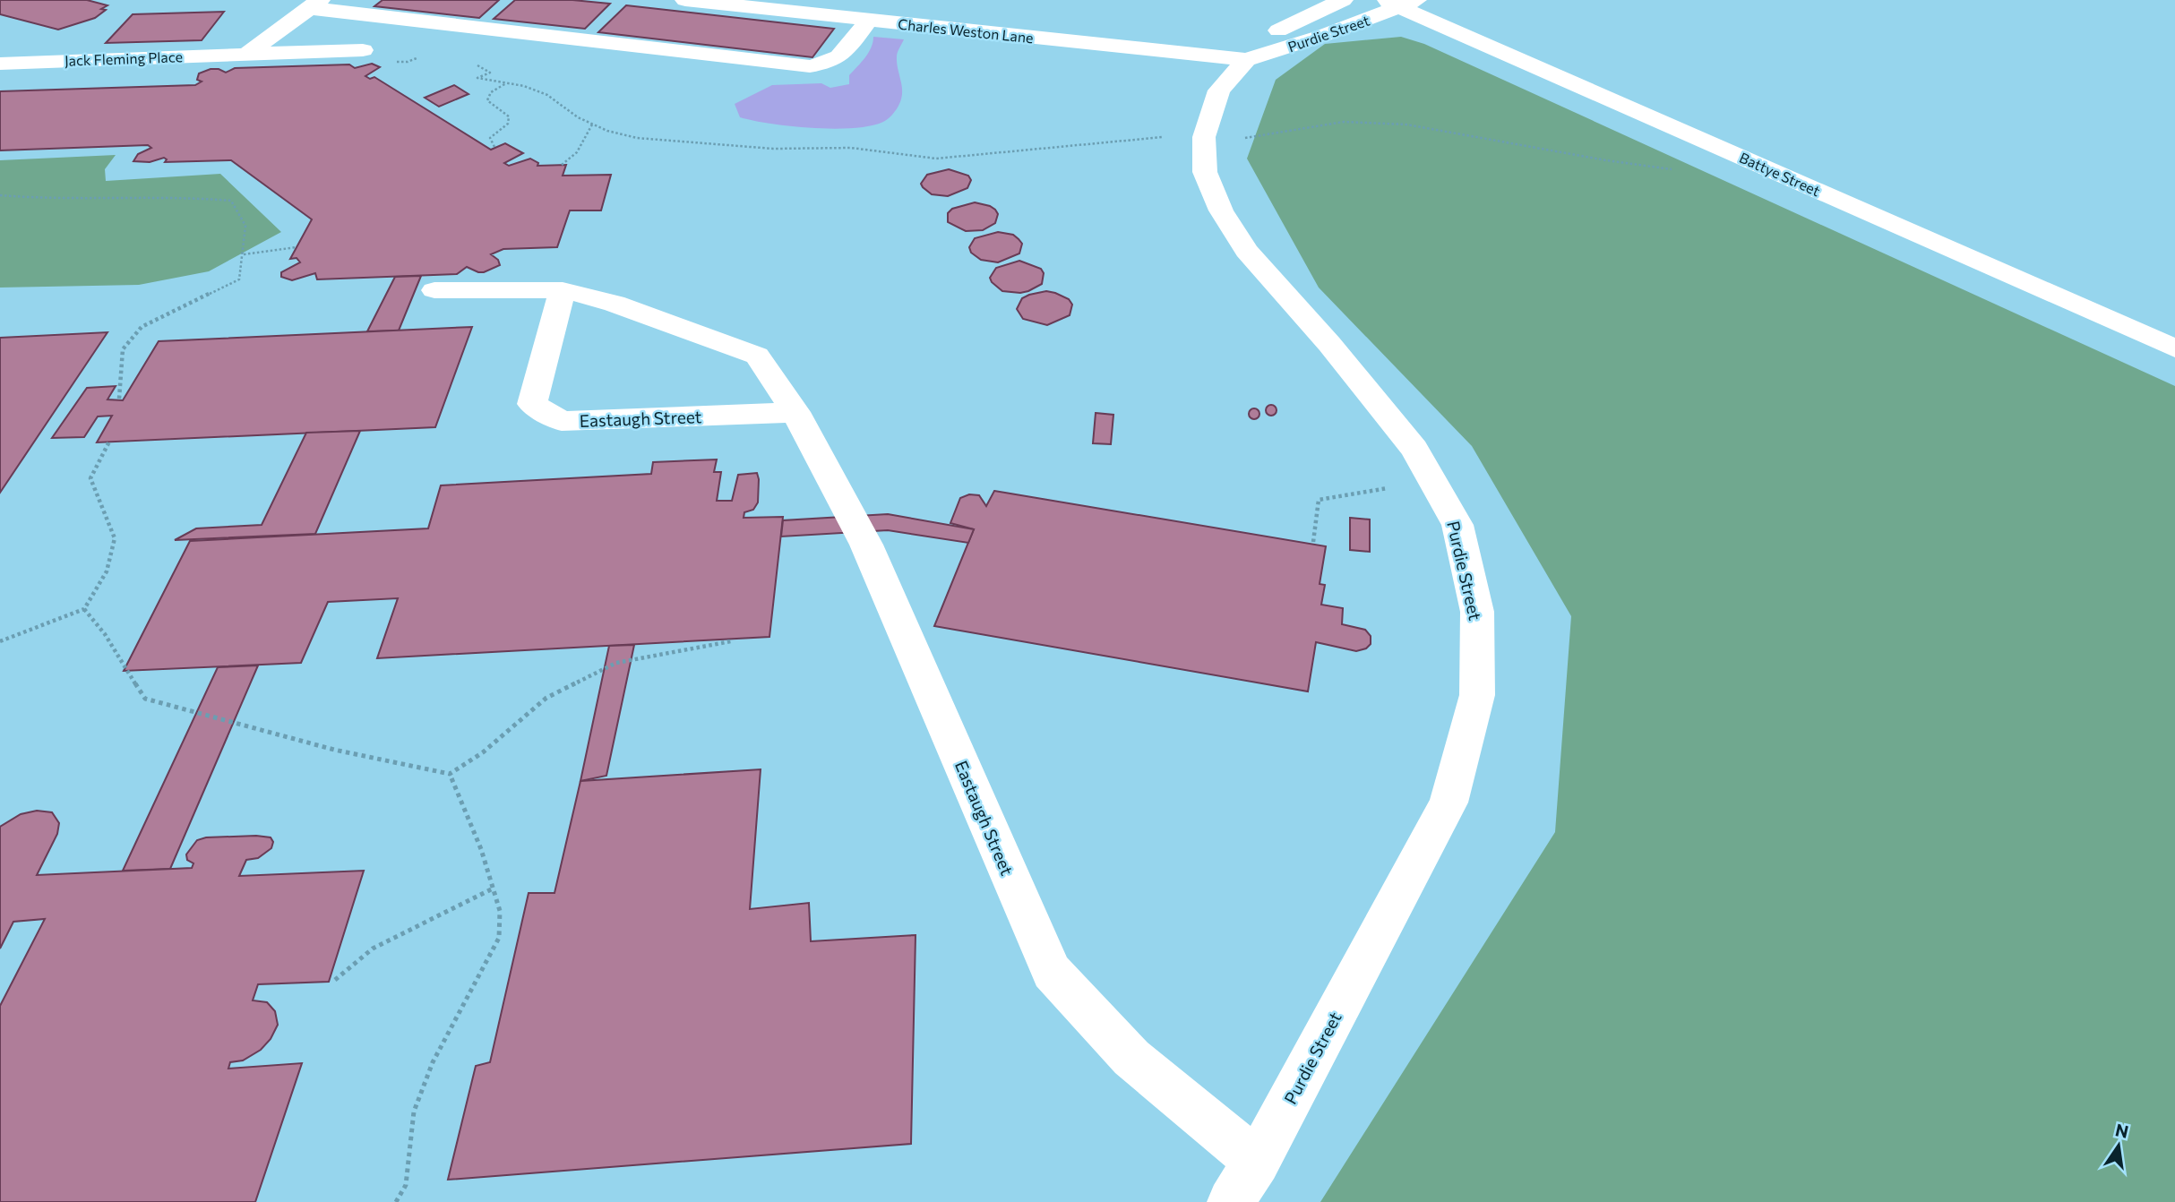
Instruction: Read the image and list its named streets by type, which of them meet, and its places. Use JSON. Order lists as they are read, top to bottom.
{
  "streets": {
    "street": [
      "Charles Weston Lane",
      "Purdie Street",
      "Jack Fleming Place",
      "Battye Street",
      "Eastaugh Street"
    ]
  },
  "crossings": [
    ["Charles Weston Lane", "Purdie Street"],
    ["Purdie Street", "Battye Street"],
    ["Purdie Street", "Eastaugh Street"]
  ],
  "north": "top"
}
